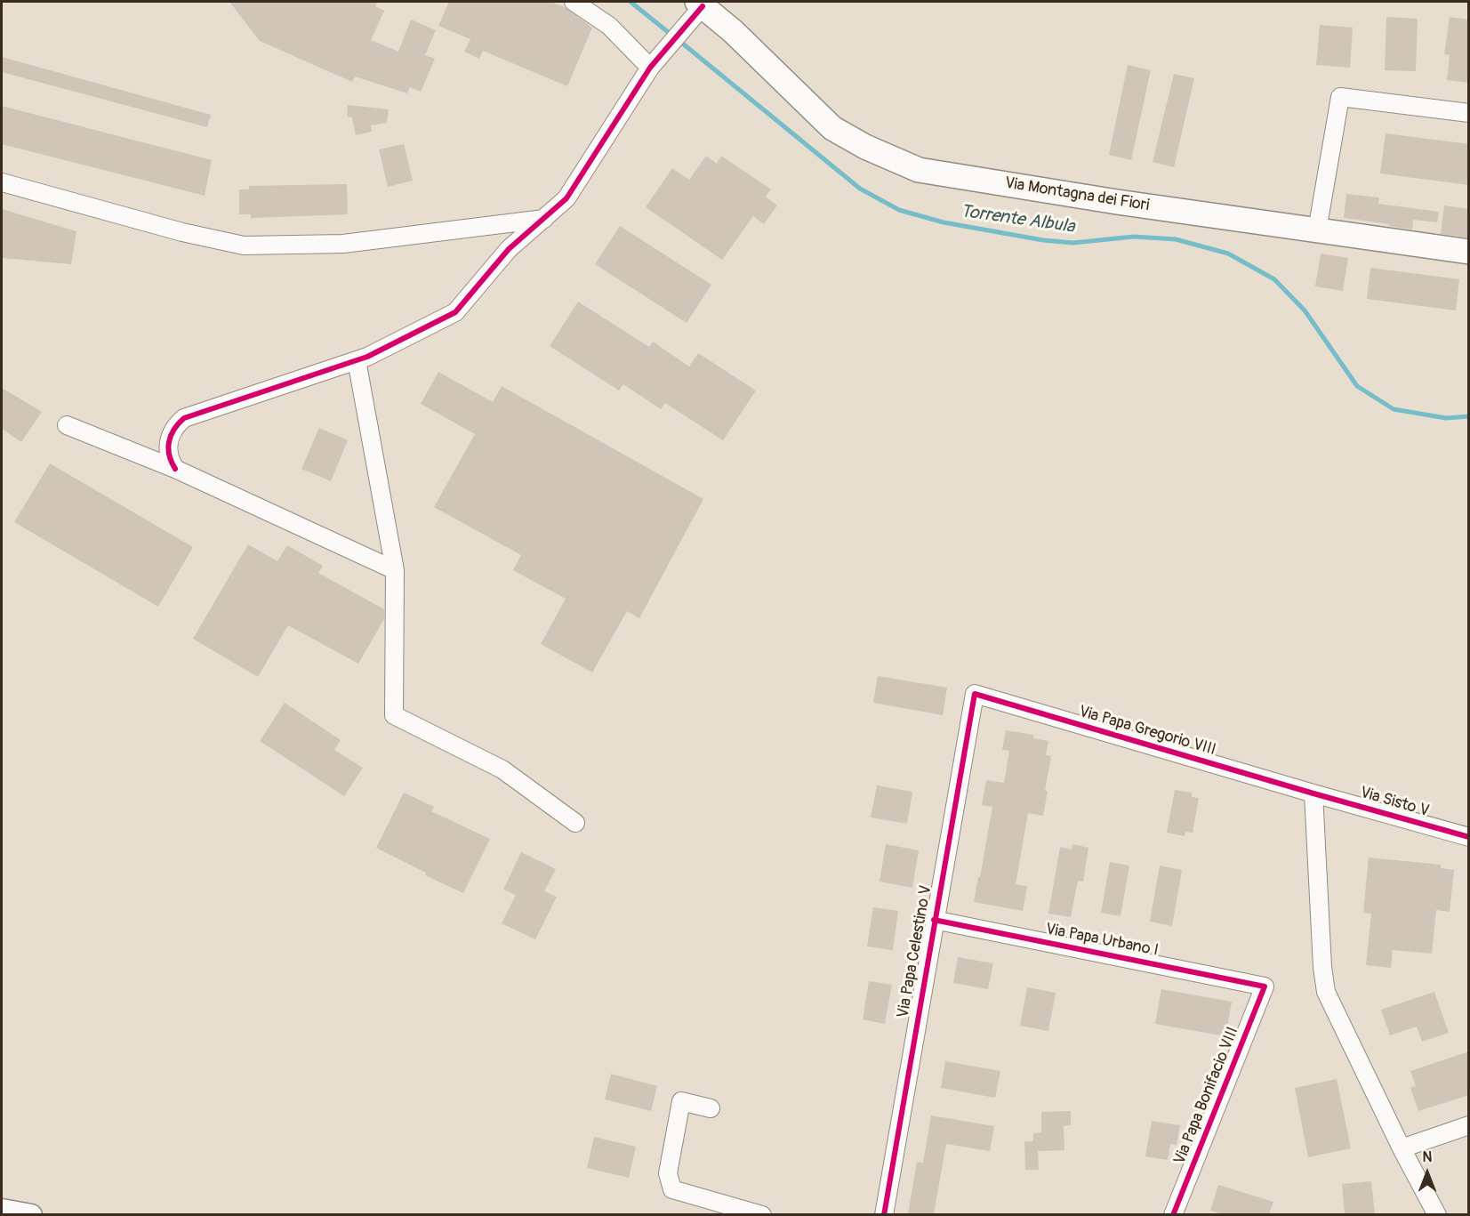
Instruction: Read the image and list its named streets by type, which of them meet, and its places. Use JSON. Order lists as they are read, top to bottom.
{
  "streets": {
    "main road": ["Via Montagna dei Fiori"],
    "street": [
      "Via Papa Gregorio VIII",
      "Via Sisto V",
      "Via Papa Urbano I",
      "Via Papa Celestino V",
      "Via Papa Bonifacio VIII"
    ]
  },
  "crossings": [
    ["Via Papa Gregorio VIII", "Via Sisto V"],
    ["Via Papa Gregorio VIII", "Via Papa Celestino V"],
    ["Via Papa Urbano I", "Via Papa Celestino V"],
    ["Via Papa Urbano I", "Via Papa Bonifacio VIII"]
  ],
  "water": ["Torrente Albula"],
  "north": "top"
}
